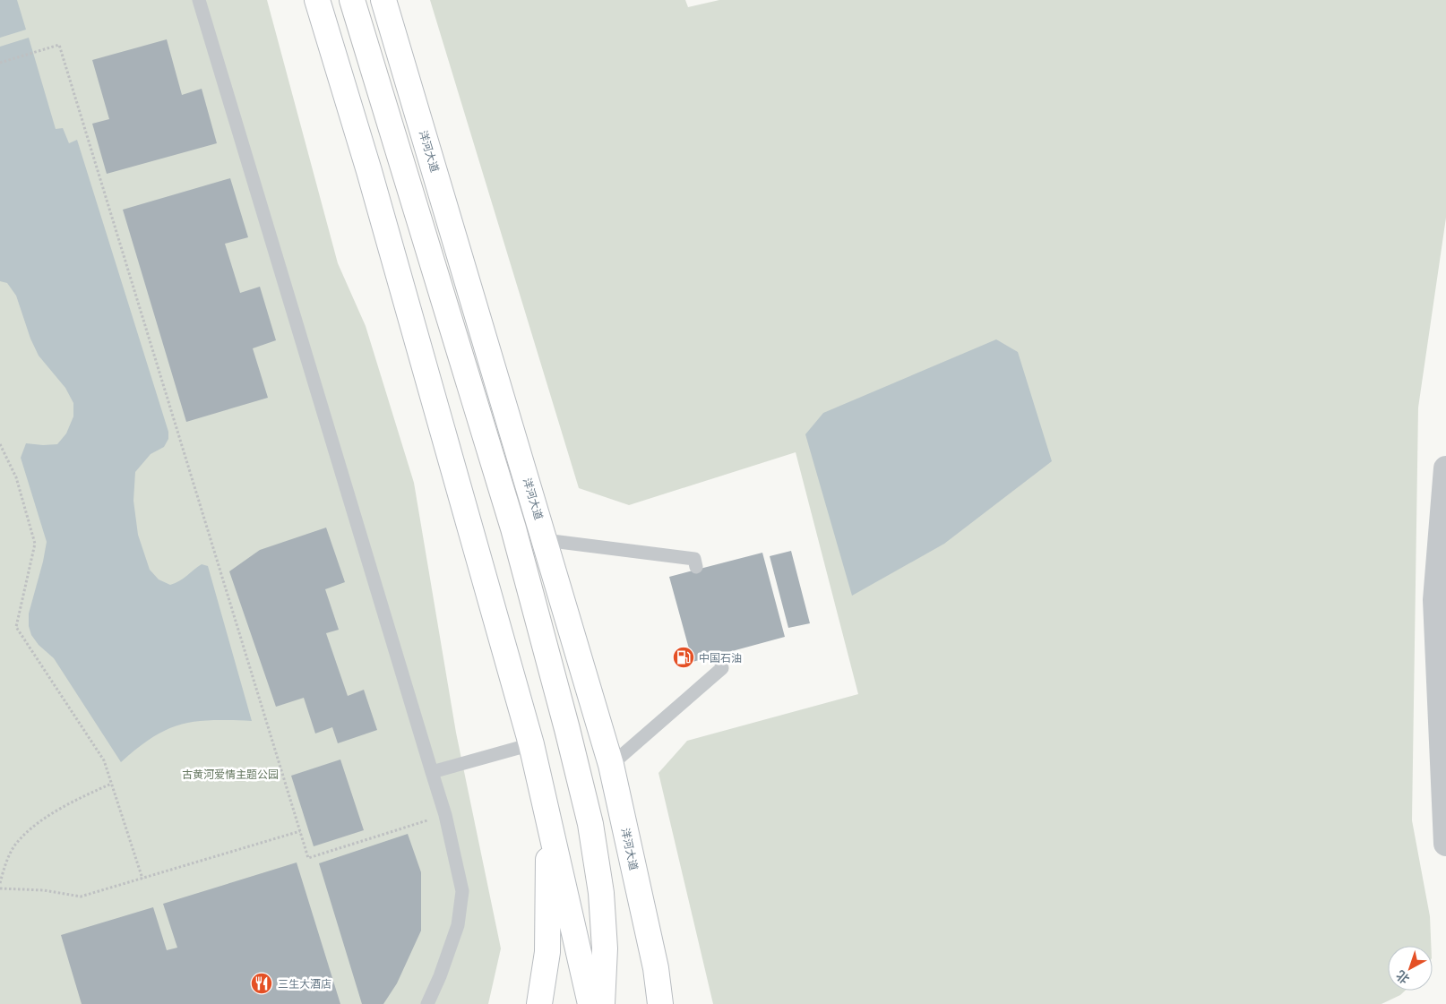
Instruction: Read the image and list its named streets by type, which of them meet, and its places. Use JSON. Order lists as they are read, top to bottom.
{
  "streets": {
    "main road": ["洋河大道"]
  },
  "parks": ["古黄河爱情主题公园"],
  "places": {
    "fuel station": ["中国石油"],
    "restaurant": ["三生大酒店"]
  },
  "north": "bottom left"
}
